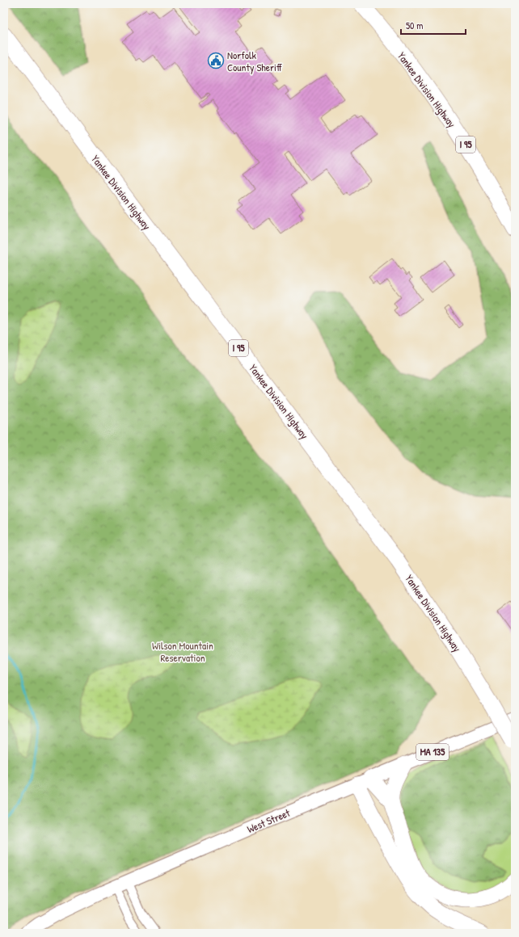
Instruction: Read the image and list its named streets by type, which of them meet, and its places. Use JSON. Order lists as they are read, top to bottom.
{
  "streets": {
    "highway": ["Yankee Division Highway", "I 95"],
    "main road": ["MA 135", "West Street"]
  },
  "parks": ["Wilson Mountain Reservation"],
  "places": {
    "public building": ["Norfolk County Sheriff"]
  },
  "scale_bar": "50 m"
}
